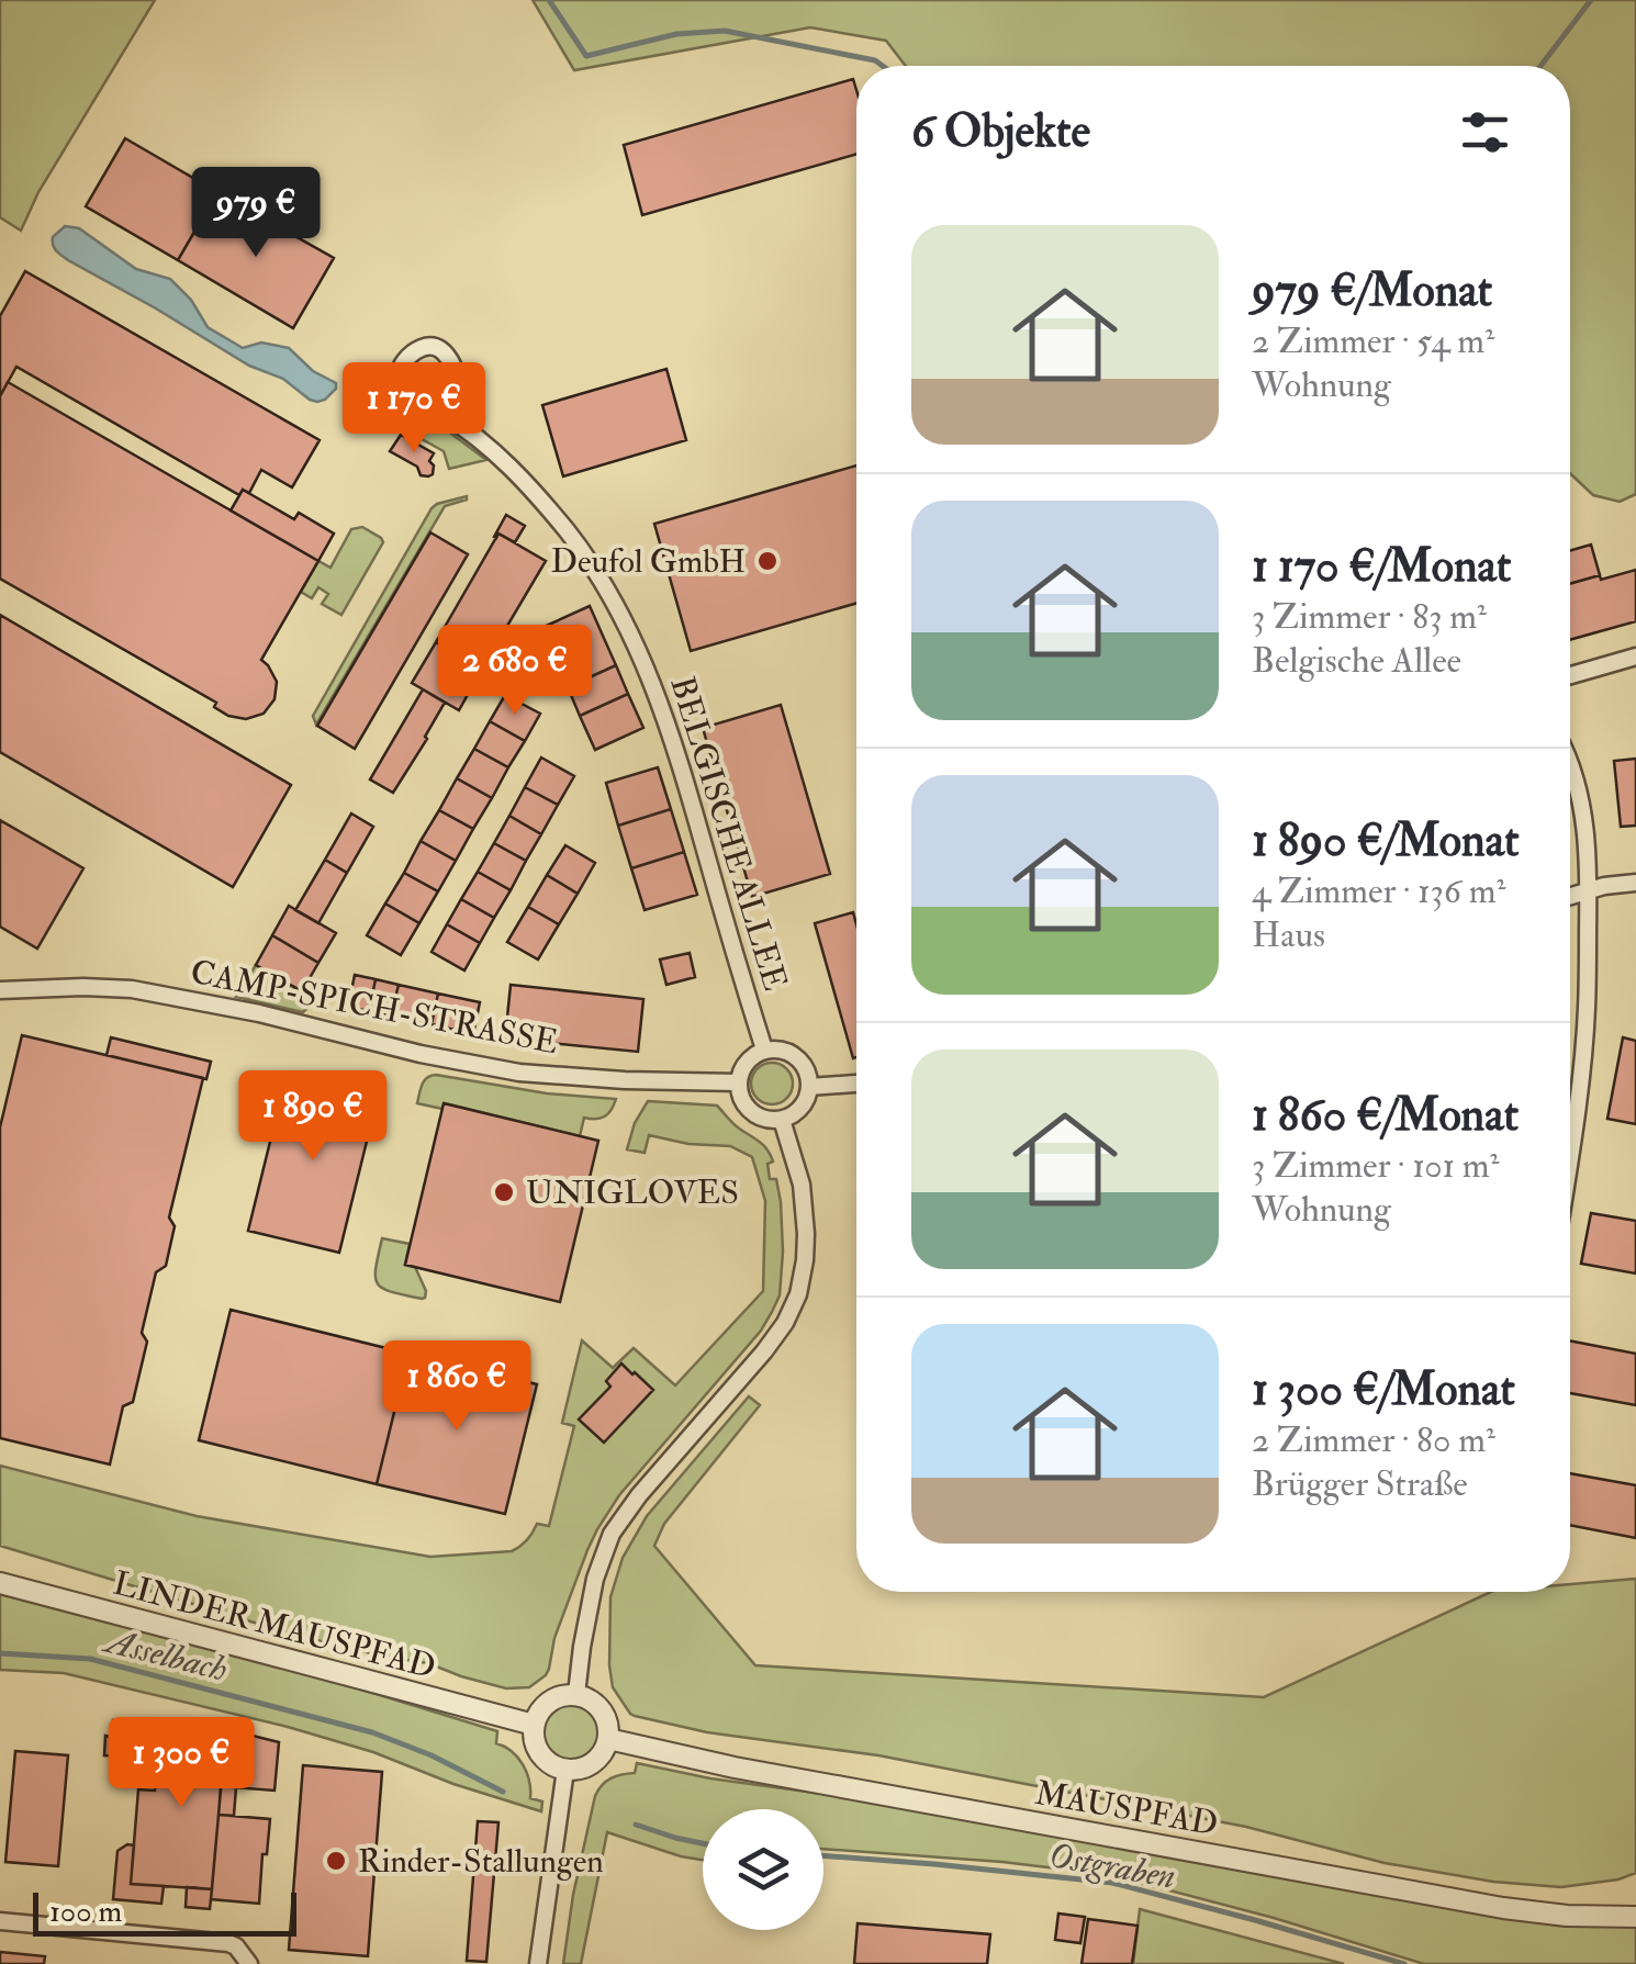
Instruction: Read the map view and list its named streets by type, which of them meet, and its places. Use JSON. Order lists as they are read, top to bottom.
{
  "streets": {
    "street": [
      "BELGISCHE ALLEE",
      "CAMP-SPICH-STRASSE",
      "LINDER MAUSPFAD",
      "MAUSPFAD"
    ]
  },
  "crossings": [
    ["BELGISCHE ALLEE", "CAMP-SPICH-STRASSE"],
    ["LINDER MAUSPFAD", "MAUSPFAD"]
  ],
  "water": ["Asselbach", "Ostgraben"],
  "places": ["Deufol GmbH", "UNIGLOVES", "Rinder-Stallungen"],
  "scale_bar": "100 m",
  "page": {
    "heading": "6 Objekte",
    "price": [
      "979 €",
      "1 170 €",
      "2 680 €",
      "1 890 €",
      "1 860 €",
      "1 300 €"
    ],
    "list": [
      {
        "name": "979 €/Monat",
        "note": "2 Zimmer · 54 m² · Wohnung"
      },
      {
        "name": "1 170 €/Monat",
        "note": "3 Zimmer · 83 m² · Belgische Allee"
      },
      {
        "name": "1 890 €/Monat",
        "note": "4 Zimmer · 136 m² · Haus"
      },
      {
        "name": "1 860 €/Monat",
        "note": "3 Zimmer · 101 m² · Wohnung"
      },
      {
        "name": "1 300 €/Monat",
        "note": "2 Zimmer · 80 m² · Brügger Straße"
      }
    ],
    "scale": "100 m"
  }
}
